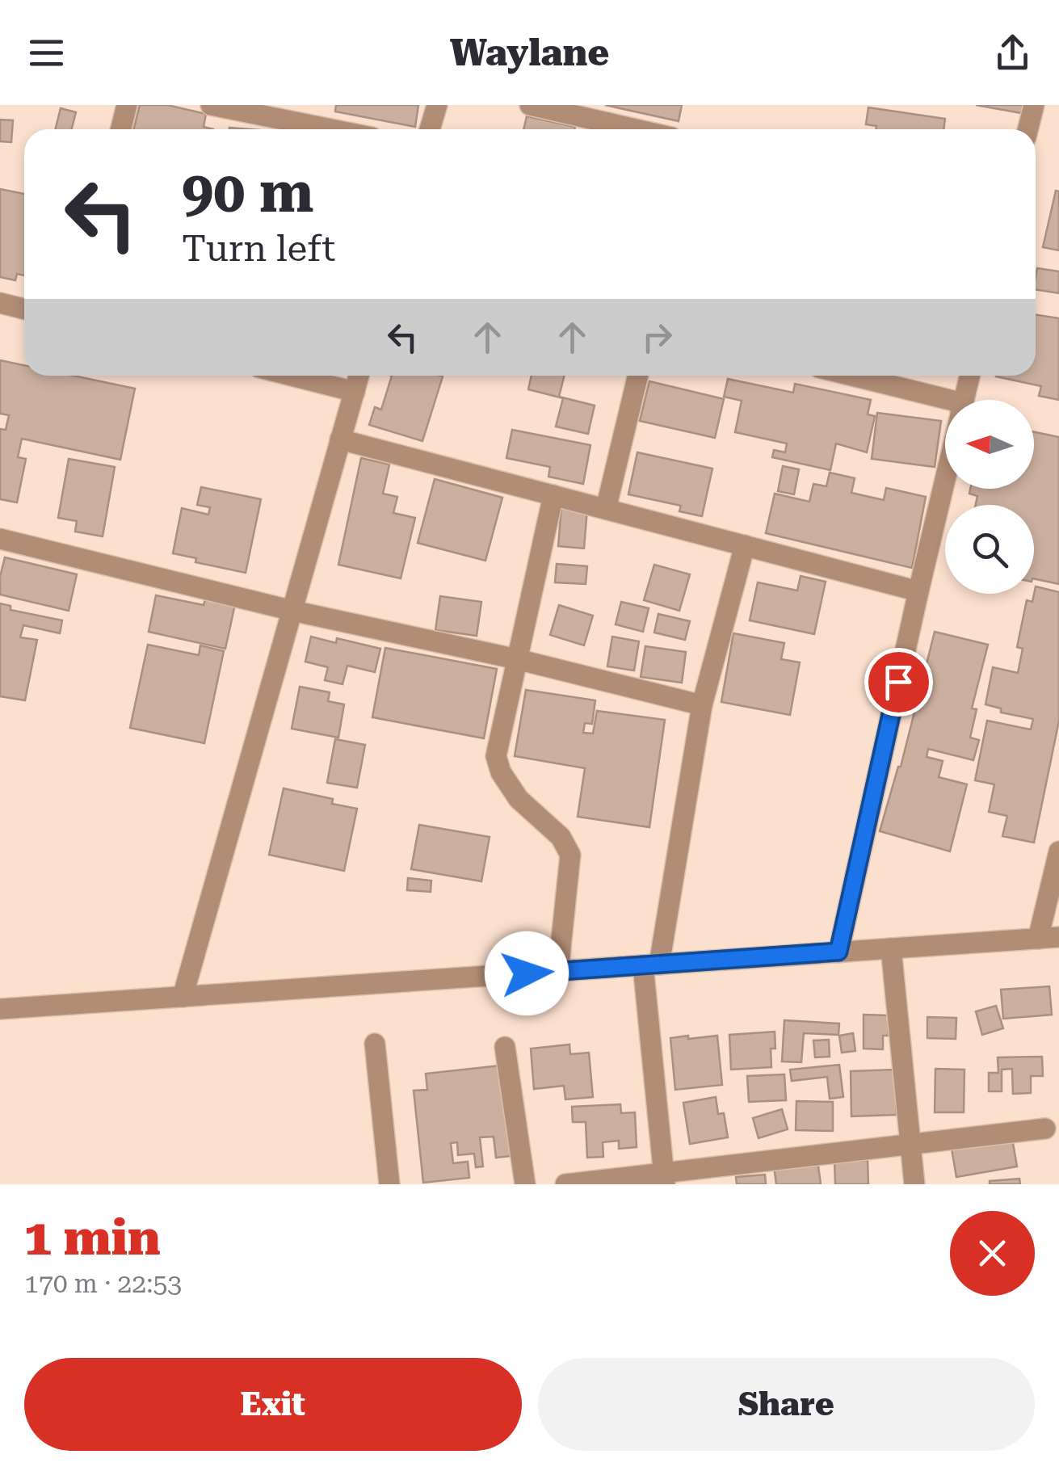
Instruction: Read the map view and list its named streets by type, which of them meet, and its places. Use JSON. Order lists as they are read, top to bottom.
{
  "north": "left",
  "page": {
    "header": "Waylane",
    "turn": ["90 m", "Turn left"],
    "heading": ["1 min", "170 m · 22:53"],
    "buttons": ["Exit", "Share"]
  }
}
